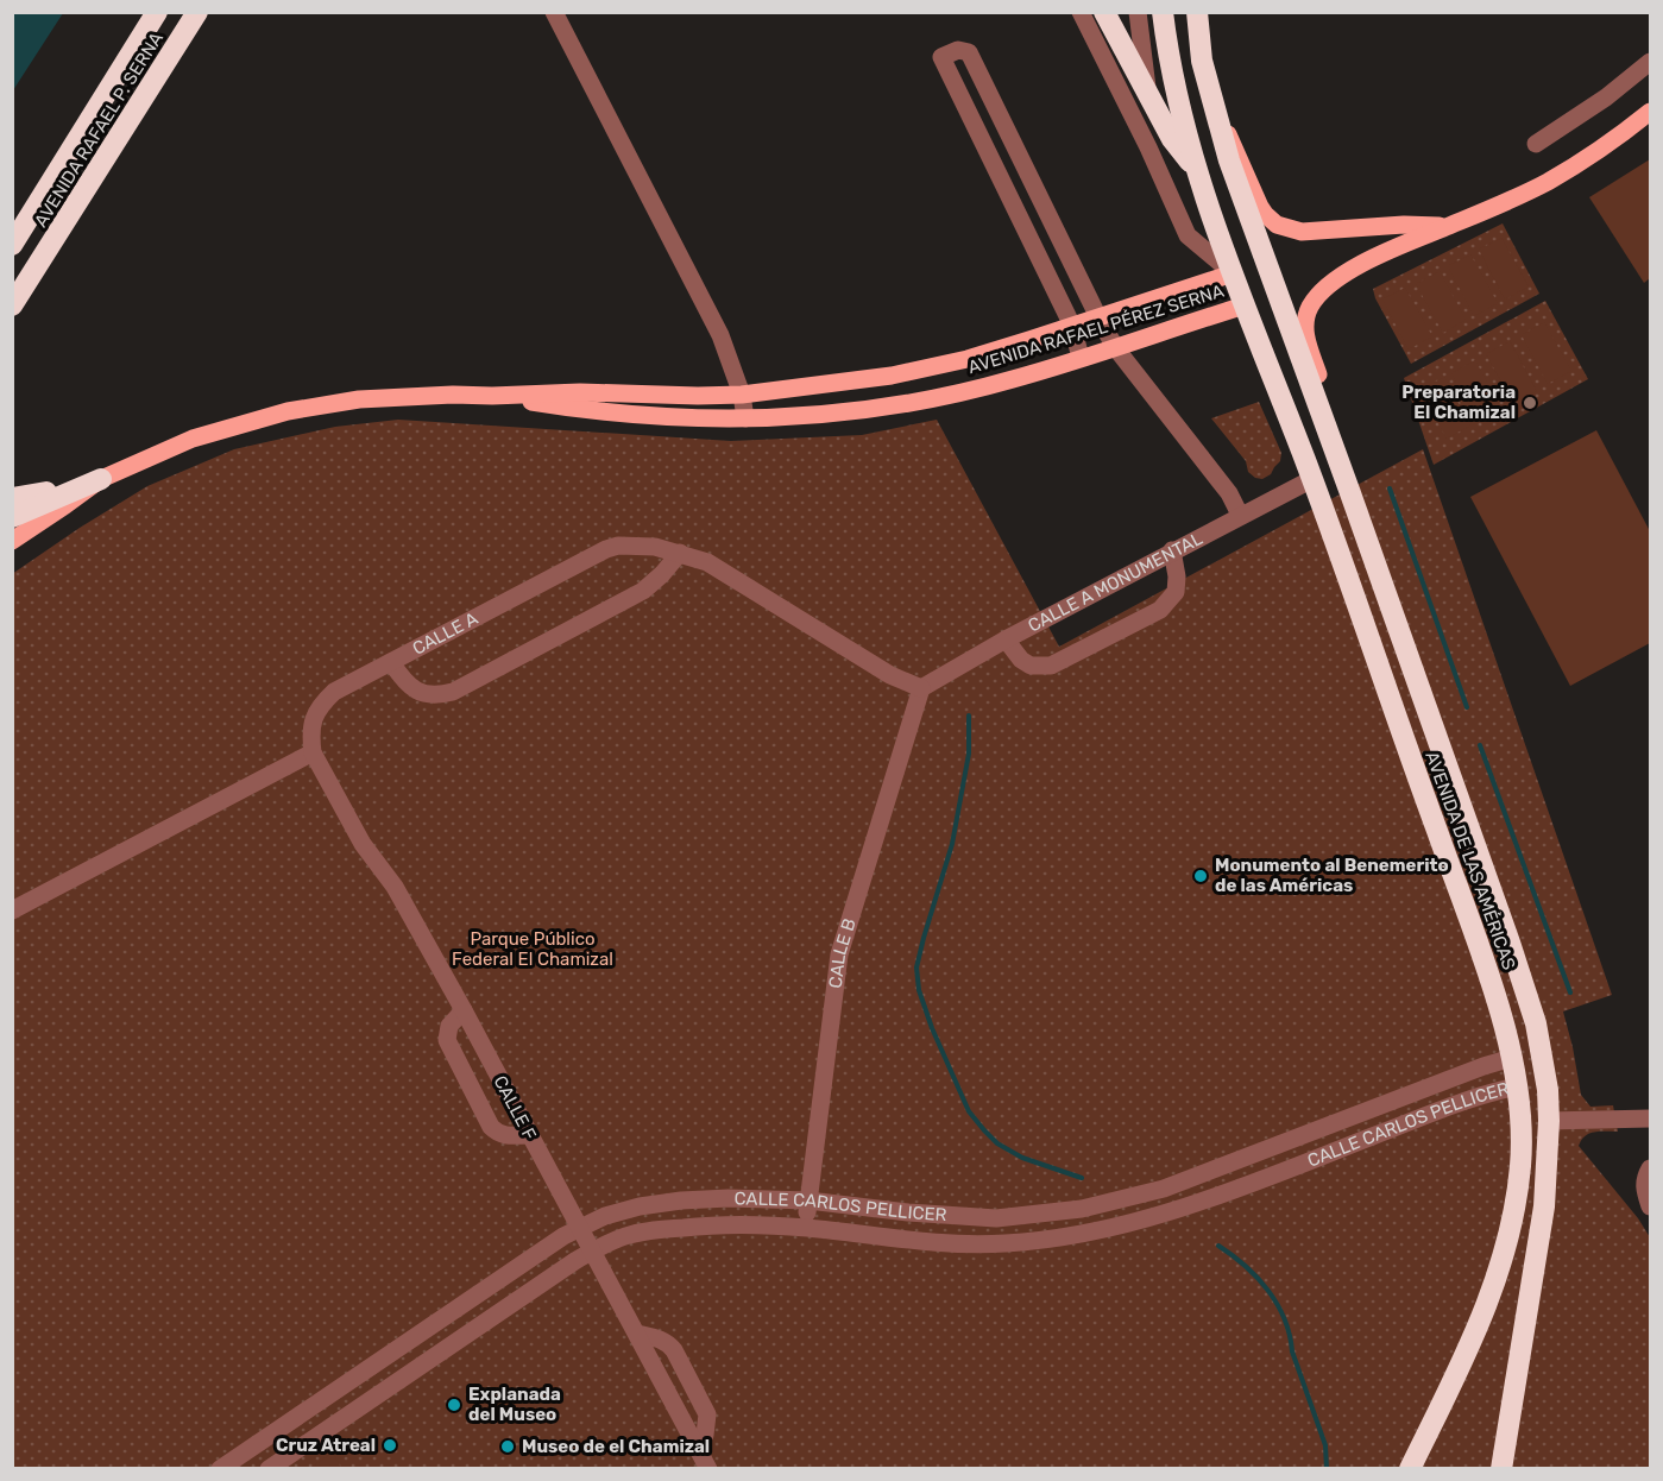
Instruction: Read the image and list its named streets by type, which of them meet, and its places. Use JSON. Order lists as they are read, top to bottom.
{
  "streets": {
    "highway": ["AVENIDA RAFAEL P. SERNA", "AVENIDA DE LAS AMÉRICAS"],
    "main road": ["AVENIDA RAFAEL PÉREZ SERNA"],
    "street": [
      "CALLE A MONUMENTAL",
      "CALLE A",
      "CALLE B",
      "CALLE F",
      "CALLE CARLOS PELLICER"
    ]
  },
  "crossings": [
    ["AVENIDA RAFAEL PÉREZ SERNA", "AVENIDA DE LAS AMÉRICAS"],
    ["CALLE A MONUMENTAL", "CALLE A"],
    ["CALLE A MONUMENTAL", "AVENIDA DE LAS AMÉRICAS"],
    ["CALLE A MONUMENTAL", "CALLE B"],
    ["CALLE A", "CALLE B"],
    ["CALLE A", "CALLE F"],
    ["AVENIDA DE LAS AMÉRICAS", "CALLE CARLOS PELLICER"],
    ["CALLE B", "CALLE CARLOS PELLICER"],
    ["CALLE F", "CALLE CARLOS PELLICER"]
  ],
  "parks": ["Parque Público Federal El Chamizal"],
  "places": [
    "Preparatoria El Chamizal",
    "Monumento al Benemerito de las Américas",
    "Explanada del Museo",
    "Cruz Atreal",
    "Museo de el Chamizal"
  ]
}
